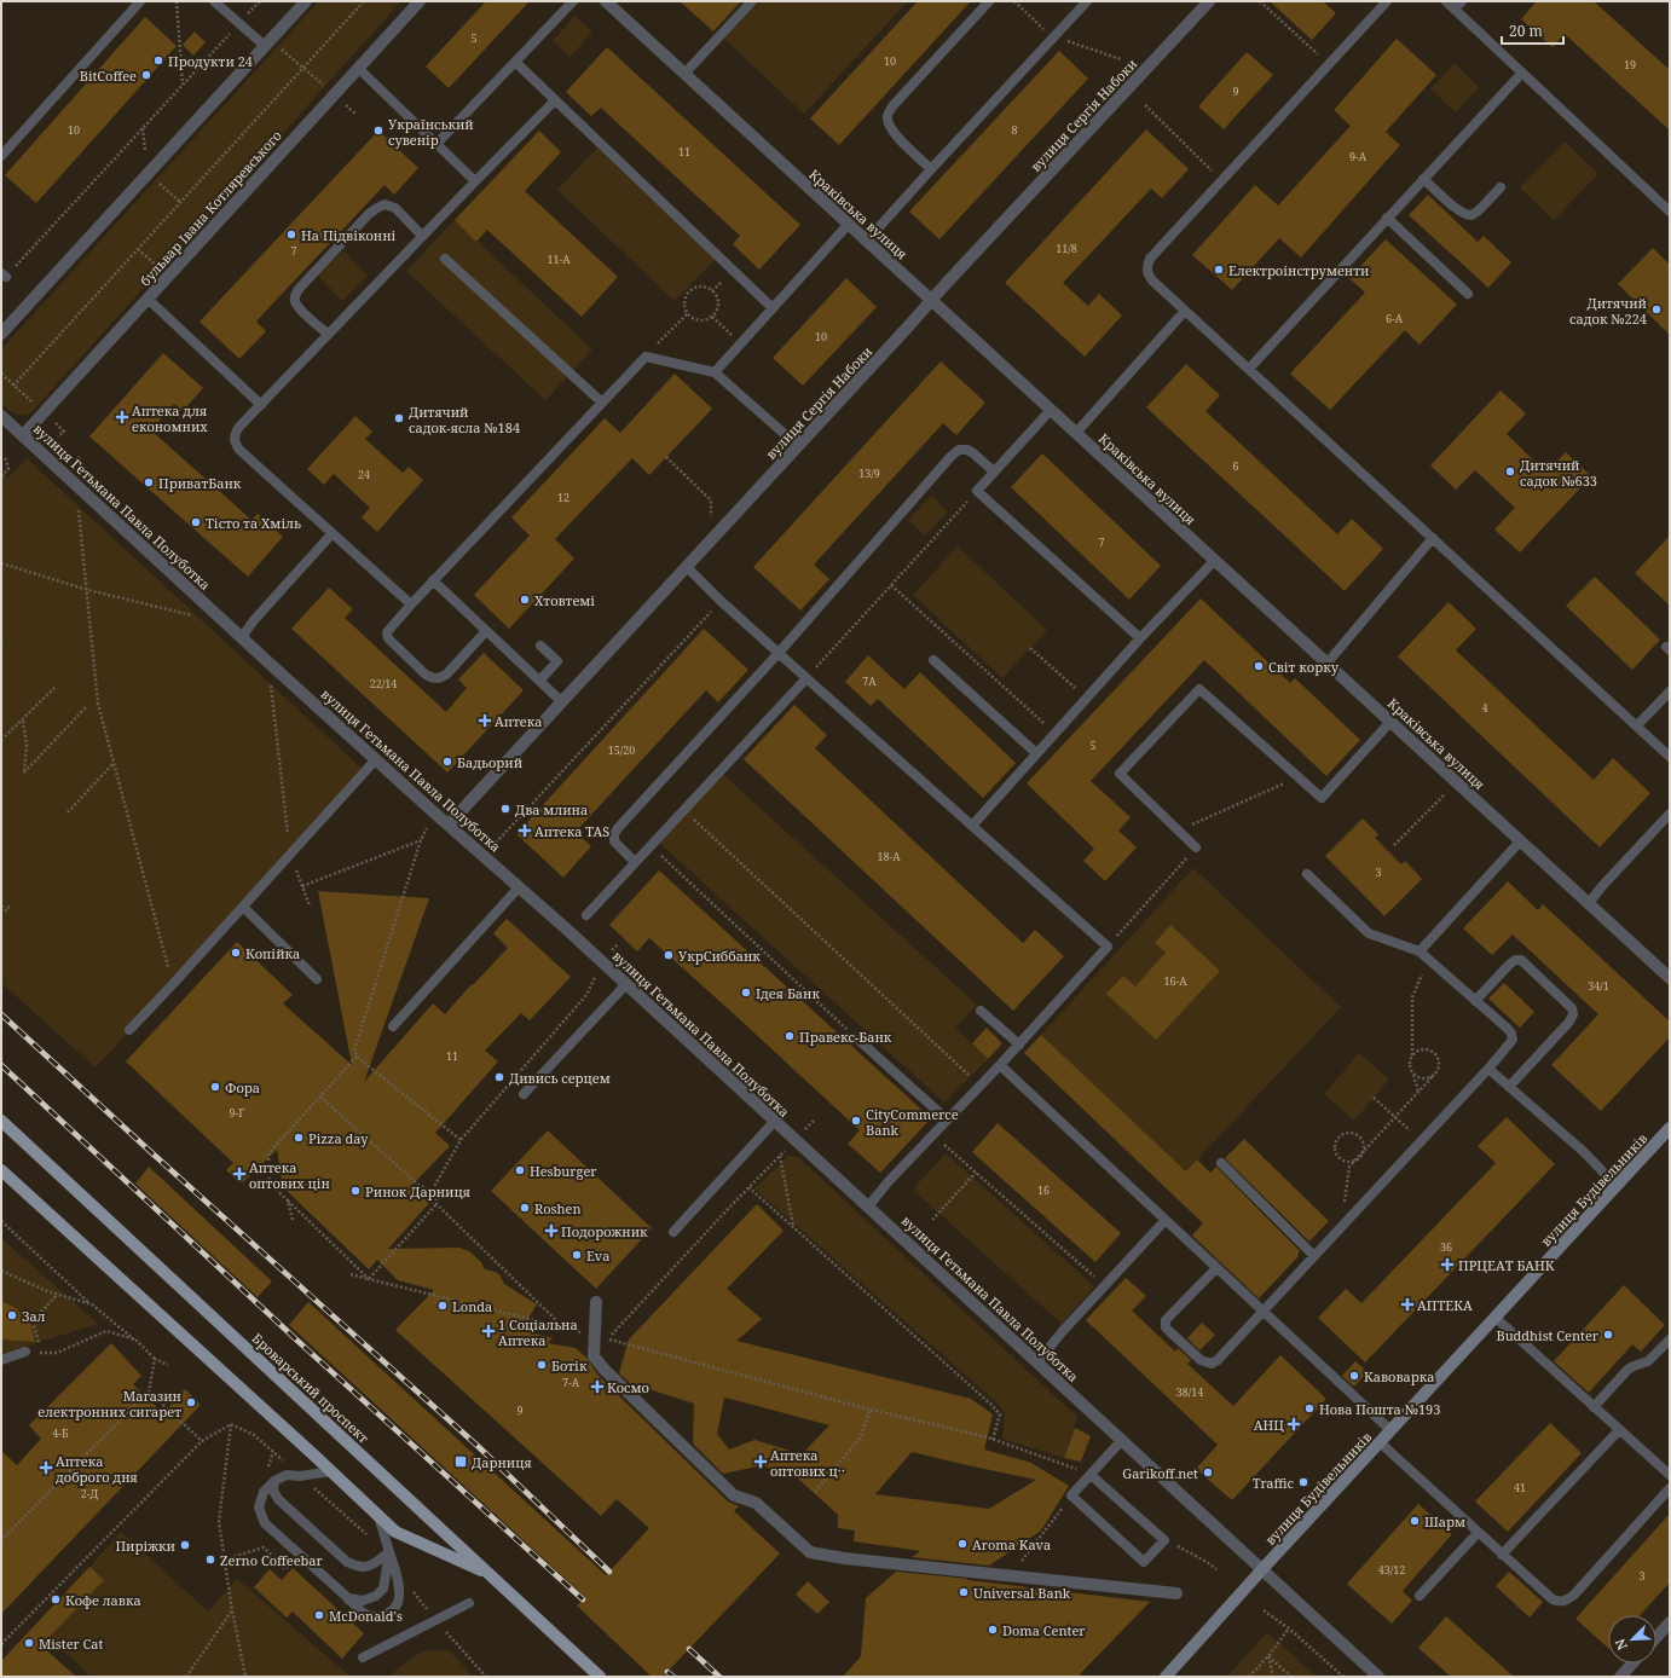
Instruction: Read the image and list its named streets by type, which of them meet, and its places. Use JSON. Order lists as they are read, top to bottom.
{
  "streets": {
    "main road": ["вулиця Будівельників", "Броварський проспект"],
    "street": [
      "вулиця Сергія Набоки",
      "бульвар Івана Котляревського",
      "Краківська вулиця",
      "вулиця Гетьмана Павла Полуботка"
    ]
  },
  "crossings": [
    ["вулиця Сергія Набоки", "Краківська вулиця"],
    ["вулиця Сергія Набоки", "вулиця Гетьмана Павла Полуботка"],
    ["бульвар Івана Котляревського", "вулиця Гетьмана Павла Полуботка"],
    ["вулиця Гетьмана Павла Полуботка", "вулиця Будівельників"]
  ],
  "places": {
    "other": [
      "Продукти 24",
      "BitCoffee",
      "Український сувенір",
      "На Підвіконні",
      "Електроінструменти",
      "Дитячий садок №224",
      "Дитячий садок-ясла №184",
      "Дитячий садок №633",
      "ПриватБанк",
      "Тісто та Хміль",
      "Хтовтемі",
      "Світ корку",
      "Бадьорий",
      "Два млина",
      "Копійка",
      "УкрСиббанк",
      "Ідея Банк",
      "Правекс-Банк",
      "Дивись серцем",
      "Фора",
      "CityCommerce Bank",
      "Pizza day",
      "Hesburger",
      "Ринок Дарниця",
      "Roshen",
      "Eva",
      "Londa",
      "Зал",
      "Buddhist Center",
      "Ботік",
      "Кавоварка",
      "Магазин електронних сигарет",
      "Нова Пошта №193",
      "Garikoff.net",
      "Traffic",
      "Шарм",
      "Aroma Kava",
      "Пиріжки",
      "Zerno Coffeebar",
      "Universal Bank",
      "Кофе лавка",
      "McDonald's",
      "Doma Center",
      "Mister Cat"
    ],
    "health": [
      "Аптека для економних",
      "Аптека",
      "Аптека TAS",
      "Аптека оптових цін",
      "Подорожник",
      "ПРЦЕАТ БАНК",
      "АПТЕКА",
      "1 Соціальна Аптека",
      "Космо",
      "АНЦ",
      "Аптека оптових ц‥",
      "Аптека доброго дня"
    ],
    "transit": ["Дарниця"]
  },
  "house_numbers": [
    "5",
    "10",
    "19",
    "9",
    "10",
    "8",
    "11",
    "9-А",
    "11/8",
    "7",
    "11-А",
    "6-А",
    "10",
    "6",
    "13/9",
    "24",
    "12",
    "7",
    "7А",
    "22/14",
    "4",
    "5",
    "15/20",
    "18-А",
    "3",
    "16-А",
    "34/1",
    "11",
    "9-Г",
    "16",
    "36",
    "7-А",
    "38/14",
    "9",
    "4-Б",
    "41",
    "2-Д",
    "43/12",
    "3"
  ],
  "scale_bar": "20 m",
  "north": "bottom left"
}
